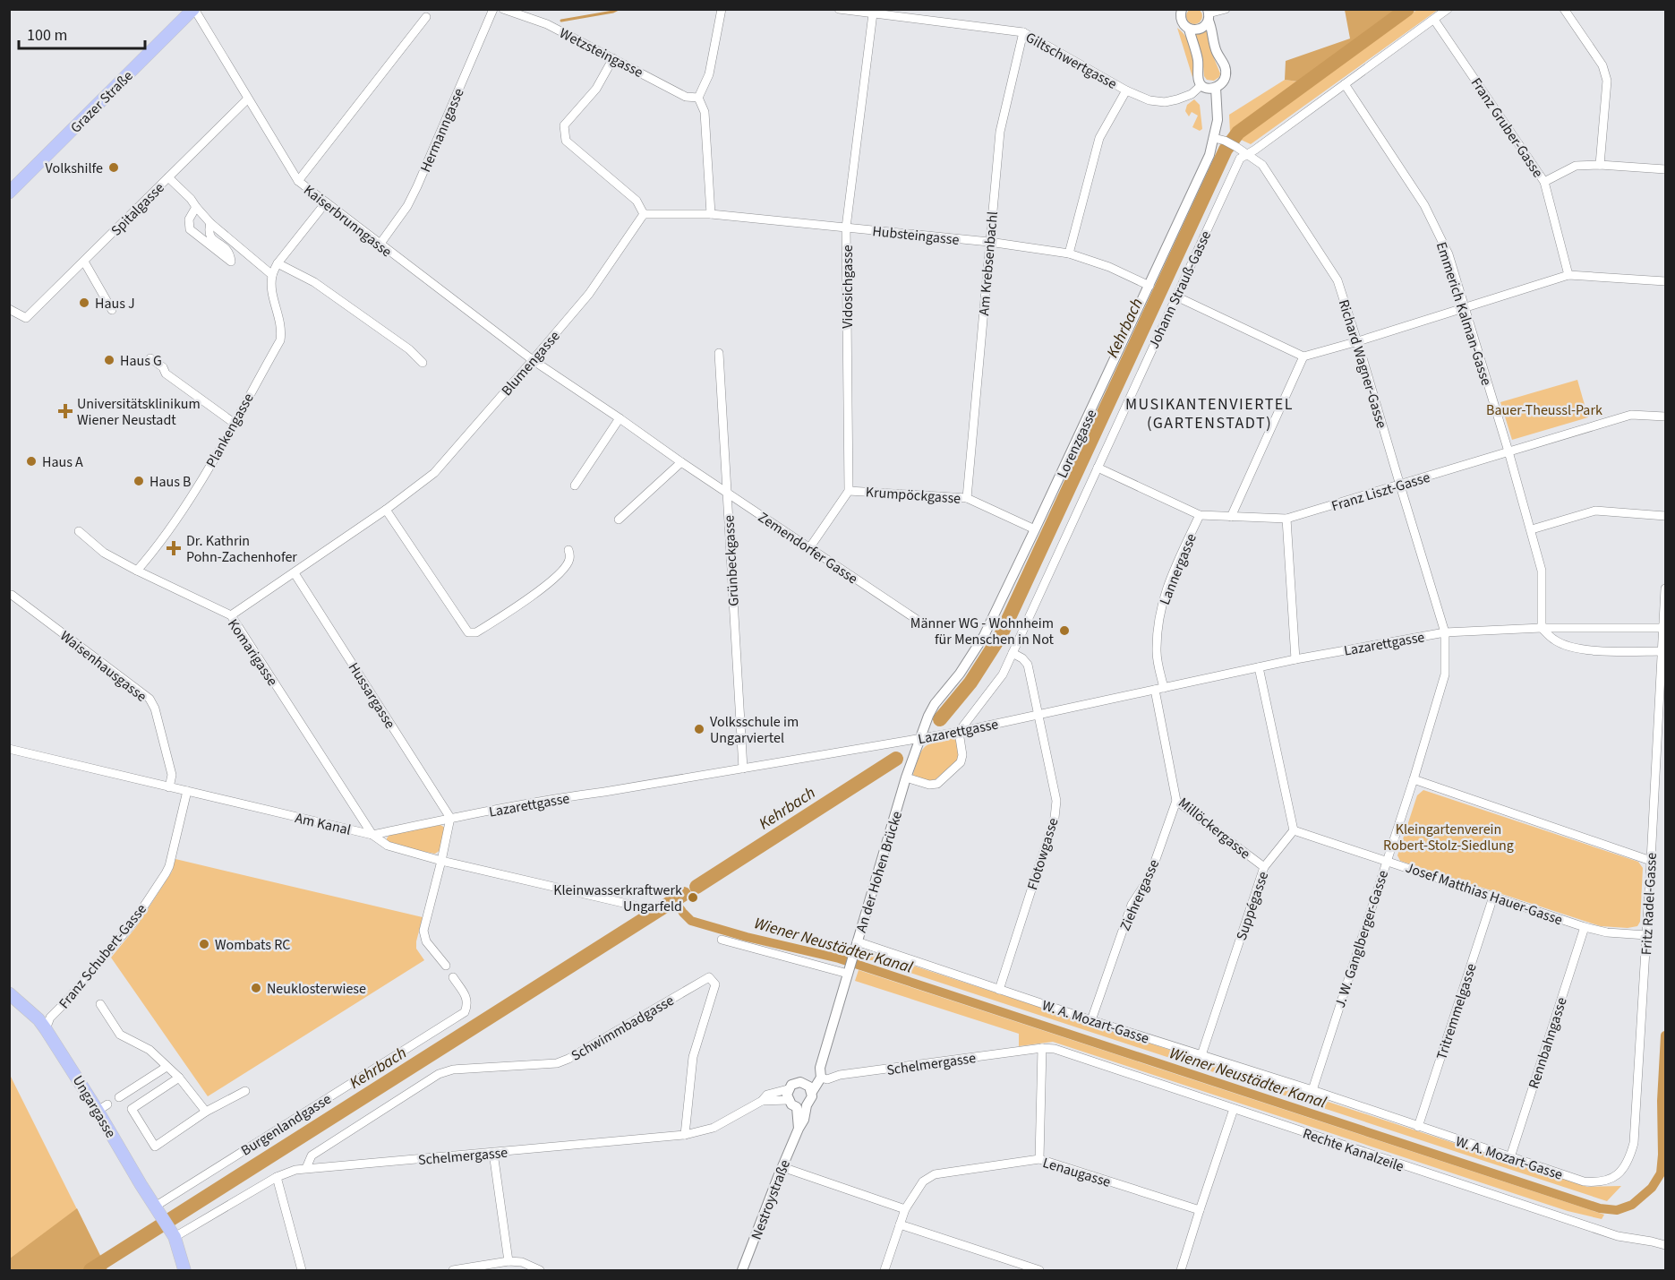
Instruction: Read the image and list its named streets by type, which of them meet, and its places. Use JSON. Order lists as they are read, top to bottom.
{
  "streets": {
    "main road": ["Grazer Straße", "Ungargasse"],
    "street": [
      "Wetzsteingasse",
      "Giltschwertgasse",
      "Franz Gruber-Gasse",
      "Hermanngasse",
      "Spitalgasse",
      "Kaiserbrunngasse",
      "Hubsteingasse",
      "Am Krebsenbachl",
      "Vidosichgasse",
      "Johann Strauß-Gasse",
      "Emmerich Kalman-Gasse",
      "Blumengasse",
      "Richard Wagner-Gasse",
      "Plankengasse",
      "Lorenzgasse",
      "Franz Liszt-Gasse",
      "Krumpöckgasse",
      "Zemendorfer Gasse",
      "Grünbeckgasse",
      "Lannergasse",
      "Lazarettgasse",
      "Komarigasse",
      "Waisenhausgasse",
      "Hussargasse",
      "Am Kanal",
      "Millöckergasse",
      "Flotowgasse",
      "An der Hohen Brücke",
      "Josef Matthias Hauer-Gasse",
      "Ziehrergasse",
      "Fritz Radel-Gasse",
      "Suppégasse",
      "J. W. Ganglberger-Gasse",
      "Franz Schubert-Gasse",
      "Tritremmelgasse",
      "W. A. Mozart-Gasse",
      "Schwimmbadgasse",
      "Rennbahngasse",
      "Schelmergasse",
      "Burgenlandgasse",
      "Rechte Kanalzeile",
      "Lenaugasse",
      "Nestroystraße"
    ]
  },
  "crossings": [
    ["Giltschwertgasse", "Am Krebsenbachl"],
    ["Giltschwertgasse", "Vidosichgasse"],
    ["Grazer Straße", "Kaiserbrunngasse"],
    ["Franz Gruber-Gasse", "Johann Strauß-Gasse"],
    ["Hermanngasse", "Kaiserbrunngasse"],
    ["Spitalgasse", "Kaiserbrunngasse"],
    ["Kaiserbrunngasse", "Blumengasse"],
    ["Kaiserbrunngasse", "Zemendorfer Gasse"],
    ["Hubsteingasse", "Am Krebsenbachl"],
    ["Hubsteingasse", "Vidosichgasse"],
    ["Hubsteingasse", "Blumengasse"],
    ["Hubsteingasse", "Lorenzgasse"],
    ["Am Krebsenbachl", "Krumpöckgasse"],
    ["Vidosichgasse", "Krumpöckgasse"],
    ["Johann Strauß-Gasse", "Emmerich Kalman-Gasse"],
    ["Johann Strauß-Gasse", "Richard Wagner-Gasse"],
    ["Johann Strauß-Gasse", "Franz Liszt-Gasse"],
    ["Johann Strauß-Gasse", "Lazarettgasse"],
    ["Emmerich Kalman-Gasse", "Franz Liszt-Gasse"],
    ["Emmerich Kalman-Gasse", "Lazarettgasse"],
    ["Blumengasse", "Zemendorfer Gasse"],
    ["Blumengasse", "Komarigasse"],
    ["Blumengasse", "Hussargasse"],
    ["Richard Wagner-Gasse", "Lorenzgasse"],
    ["Richard Wagner-Gasse", "Franz Liszt-Gasse"],
    ["Richard Wagner-Gasse", "Lazarettgasse"],
    ["Richard Wagner-Gasse", "J. W. Ganglberger-Gasse"],
    ["Plankengasse", "Komarigasse"],
    ["Lorenzgasse", "Krumpöckgasse"],
    ["Lorenzgasse", "Lazarettgasse"],
    ["Lorenzgasse", "An der Hohen Brücke"],
    ["Franz Liszt-Gasse", "Lannergasse"],
    ["Zemendorfer Gasse", "Grünbeckgasse"],
    ["Grünbeckgasse", "Lazarettgasse"],
    ["Lannergasse", "Lazarettgasse"],
    ["Lannergasse", "Millöckergasse"],
    ["Lazarettgasse", "Komarigasse"],
    ["Lazarettgasse", "Hussargasse"],
    ["Lazarettgasse", "Am Kanal"],
    ["Lazarettgasse", "Millöckergasse"],
    ["Lazarettgasse", "Flotowgasse"],
    ["Lazarettgasse", "An der Hohen Brücke"],
    ["Lazarettgasse", "Fritz Radel-Gasse"],
    ["Lazarettgasse", "J. W. Ganglberger-Gasse"],
    ["Komarigasse", "Am Kanal"],
    ["Waisenhausgasse", "Am Kanal"],
    ["Am Kanal", "Franz Schubert-Gasse"],
    ["Millöckergasse", "Ziehrergasse"],
    ["Millöckergasse", "Suppégasse"],
    ["Flotowgasse", "W. A. Mozart-Gasse"],
    ["An der Hohen Brücke", "W. A. Mozart-Gasse"],
    ["An der Hohen Brücke", "Schelmergasse"],
    ["An der Hohen Brücke", "Nestroystraße"],
    ["Josef Matthias Hauer-Gasse", "Fritz Radel-Gasse"],
    ["Josef Matthias Hauer-Gasse", "Suppégasse"],
    ["Josef Matthias Hauer-Gasse", "J. W. Ganglberger-Gasse"],
    ["Josef Matthias Hauer-Gasse", "Tritremmelgasse"],
    ["Josef Matthias Hauer-Gasse", "Rennbahngasse"],
    ["Ziehrergasse", "W. A. Mozart-Gasse"],
    ["Fritz Radel-Gasse", "W. A. Mozart-Gasse"],
    ["Suppégasse", "W. A. Mozart-Gasse"],
    ["J. W. Ganglberger-Gasse", "W. A. Mozart-Gasse"],
    ["Franz Schubert-Gasse", "Ungargasse"],
    ["Tritremmelgasse", "W. A. Mozart-Gasse"],
    ["W. A. Mozart-Gasse", "Rennbahngasse"],
    ["Schwimmbadgasse", "Schelmergasse"],
    ["Schelmergasse", "Ungargasse"],
    ["Schelmergasse", "Rechte Kanalzeile"],
    ["Schelmergasse", "Nestroystraße"],
    ["Ungargasse", "Burgenlandgasse"]
  ],
  "districts": ["MUSIKANTENVIERTEL (GARTENSTADT)"],
  "water": ["Kehrbach", "Wiener Neustädter Kanal"],
  "parks": ["Bauer-Theussl-Park", "Kleingartenverein Robert-Stolz-Siedlung"],
  "places": {
    "other": [
      "Volkshilfe",
      "Haus J",
      "Haus G",
      "Haus A",
      "Haus B",
      "Männer WG - Wohnheim für Menschen in Not",
      "Volksschule im Ungarviertel",
      "Kleinwasserkraftwerk Ungarfeld",
      "Wombats RC",
      "Neuklosterwiese"
    ],
    "health": ["Universitätsklinikum Wiener Neustadt", "Dr. Kathrin Pohn-Zachenhofer"]
  },
  "scale_bar": "100 m"
}
